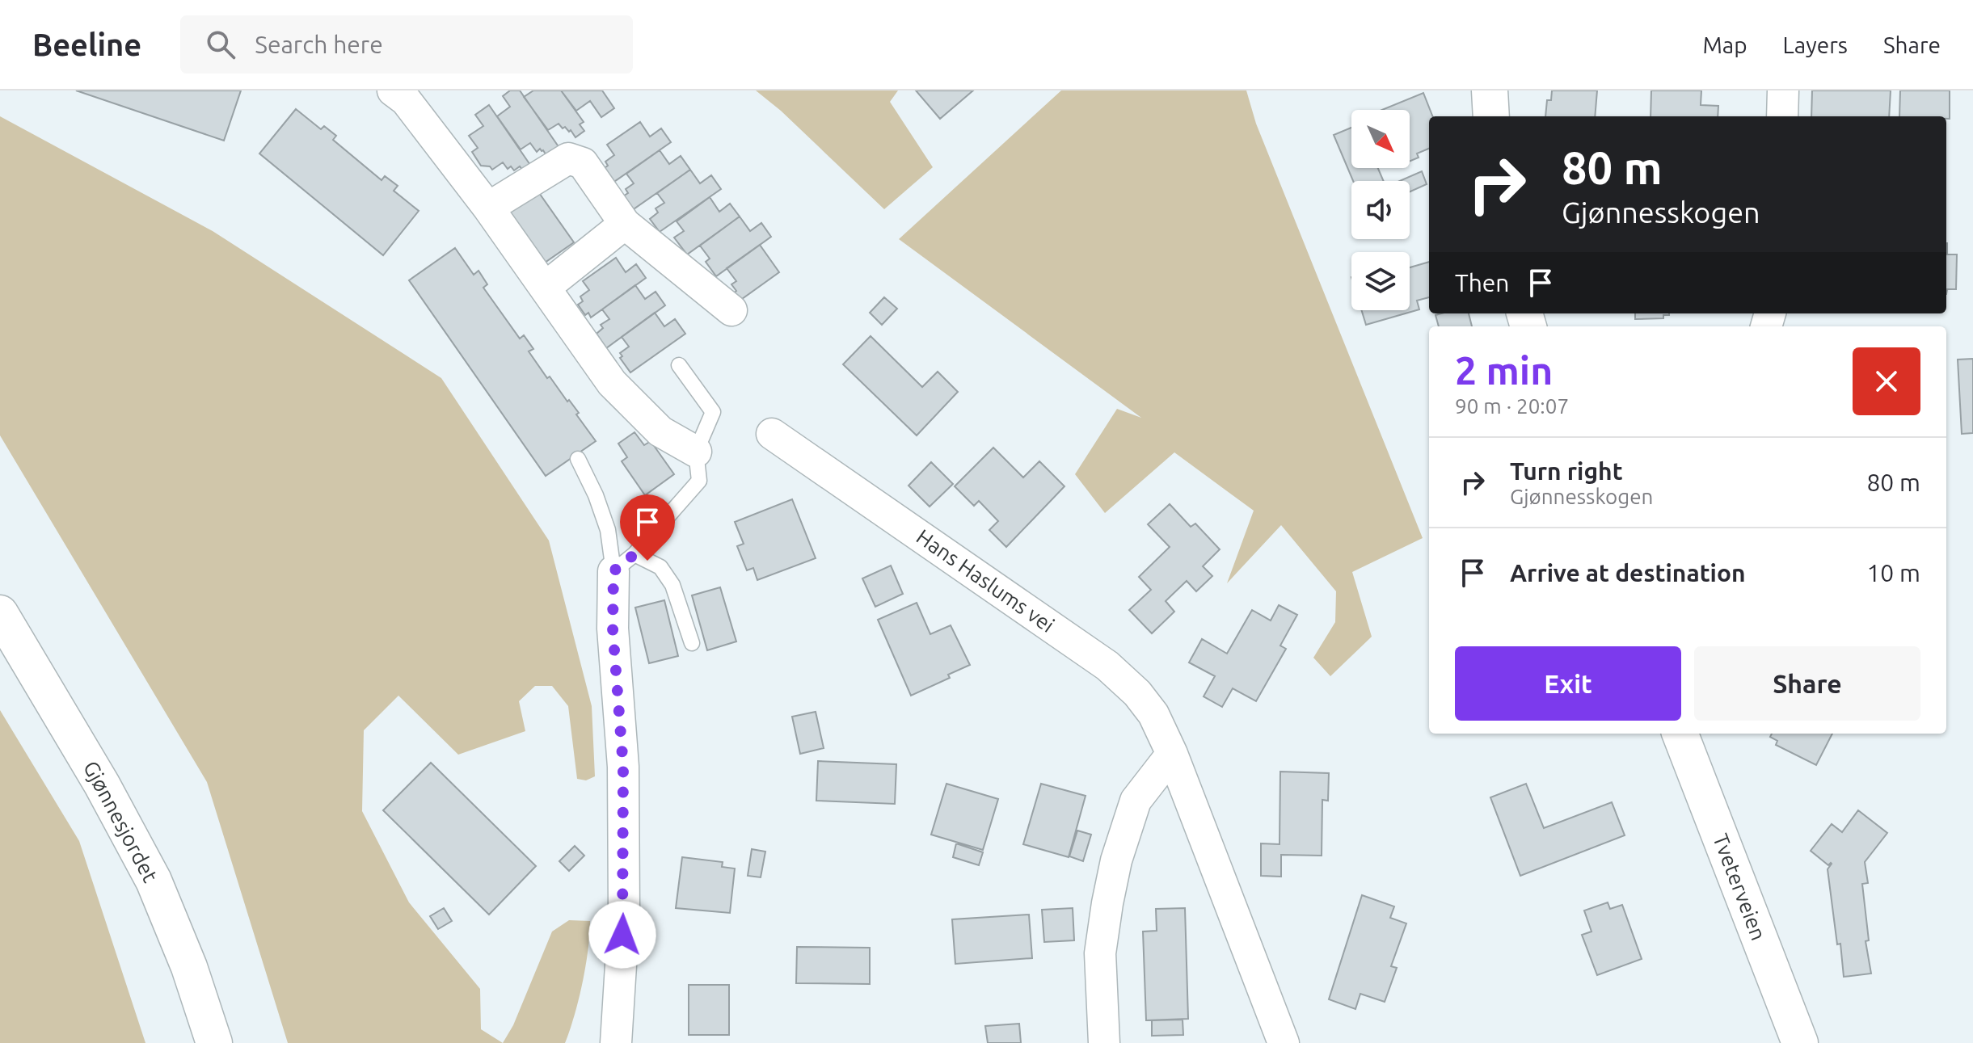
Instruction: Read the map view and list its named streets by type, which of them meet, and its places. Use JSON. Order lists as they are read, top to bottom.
{
  "streets": {
    "main road": ["Gjønnesjordet", "Tveterveien"],
    "street": ["Hans Haslums vei"]
  },
  "north": "bottom right",
  "page": {
    "header": "Beeline",
    "search": "Search here",
    "nav": ["Map", "Layers", "Share"],
    "turn": ["80 m", "Gjønnesskogen"],
    "then": "Then",
    "heading": ["2 min", "90 m · 20:07"],
    "list": [
      {
        "name": "Turn right",
        "note": "Gjønnesskogen",
        "value": "80 m"
      },
      {
        "name": "Arrive at destination",
        "value": "10 m"
      }
    ],
    "buttons": ["Exit", "Share"]
  }
}
